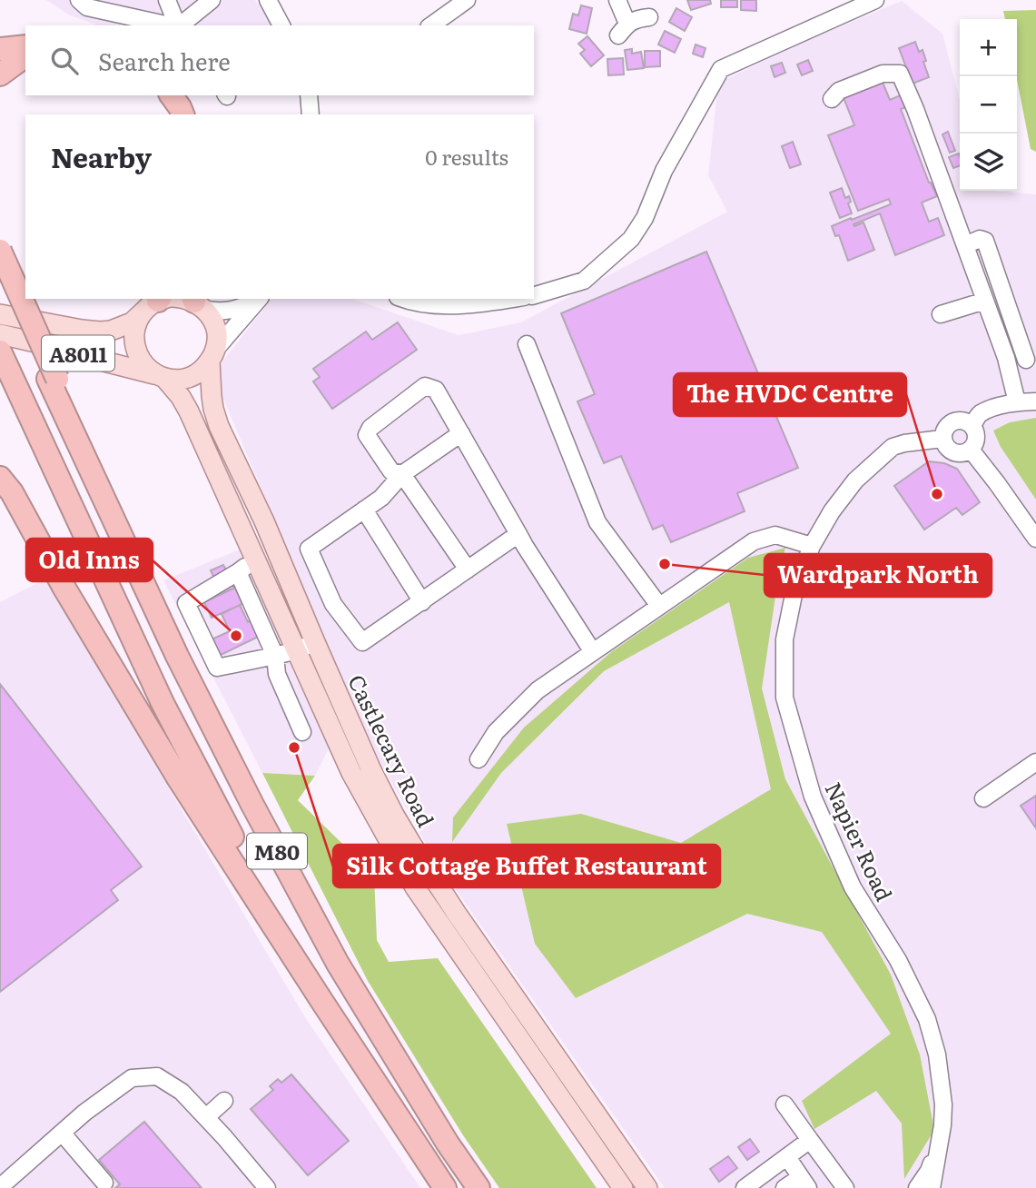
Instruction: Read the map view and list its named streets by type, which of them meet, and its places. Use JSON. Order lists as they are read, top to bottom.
{
  "streets": {
    "highway": ["M80"],
    "main road": ["A8011", "Castlecary Road"],
    "street": ["Napier Road"]
  },
  "crossings": [
    ["A8011", "Castlecary Road"]
  ],
  "places": [
    "The HVDC Centre",
    "Wardpark North",
    "Old Inns",
    "Silk Cottage Buffet Restaurant"
  ],
  "page": {
    "map_buttons": ["+", "−"],
    "search": "Search here",
    "heading": ["Nearby", "0 results"]
  }
}
